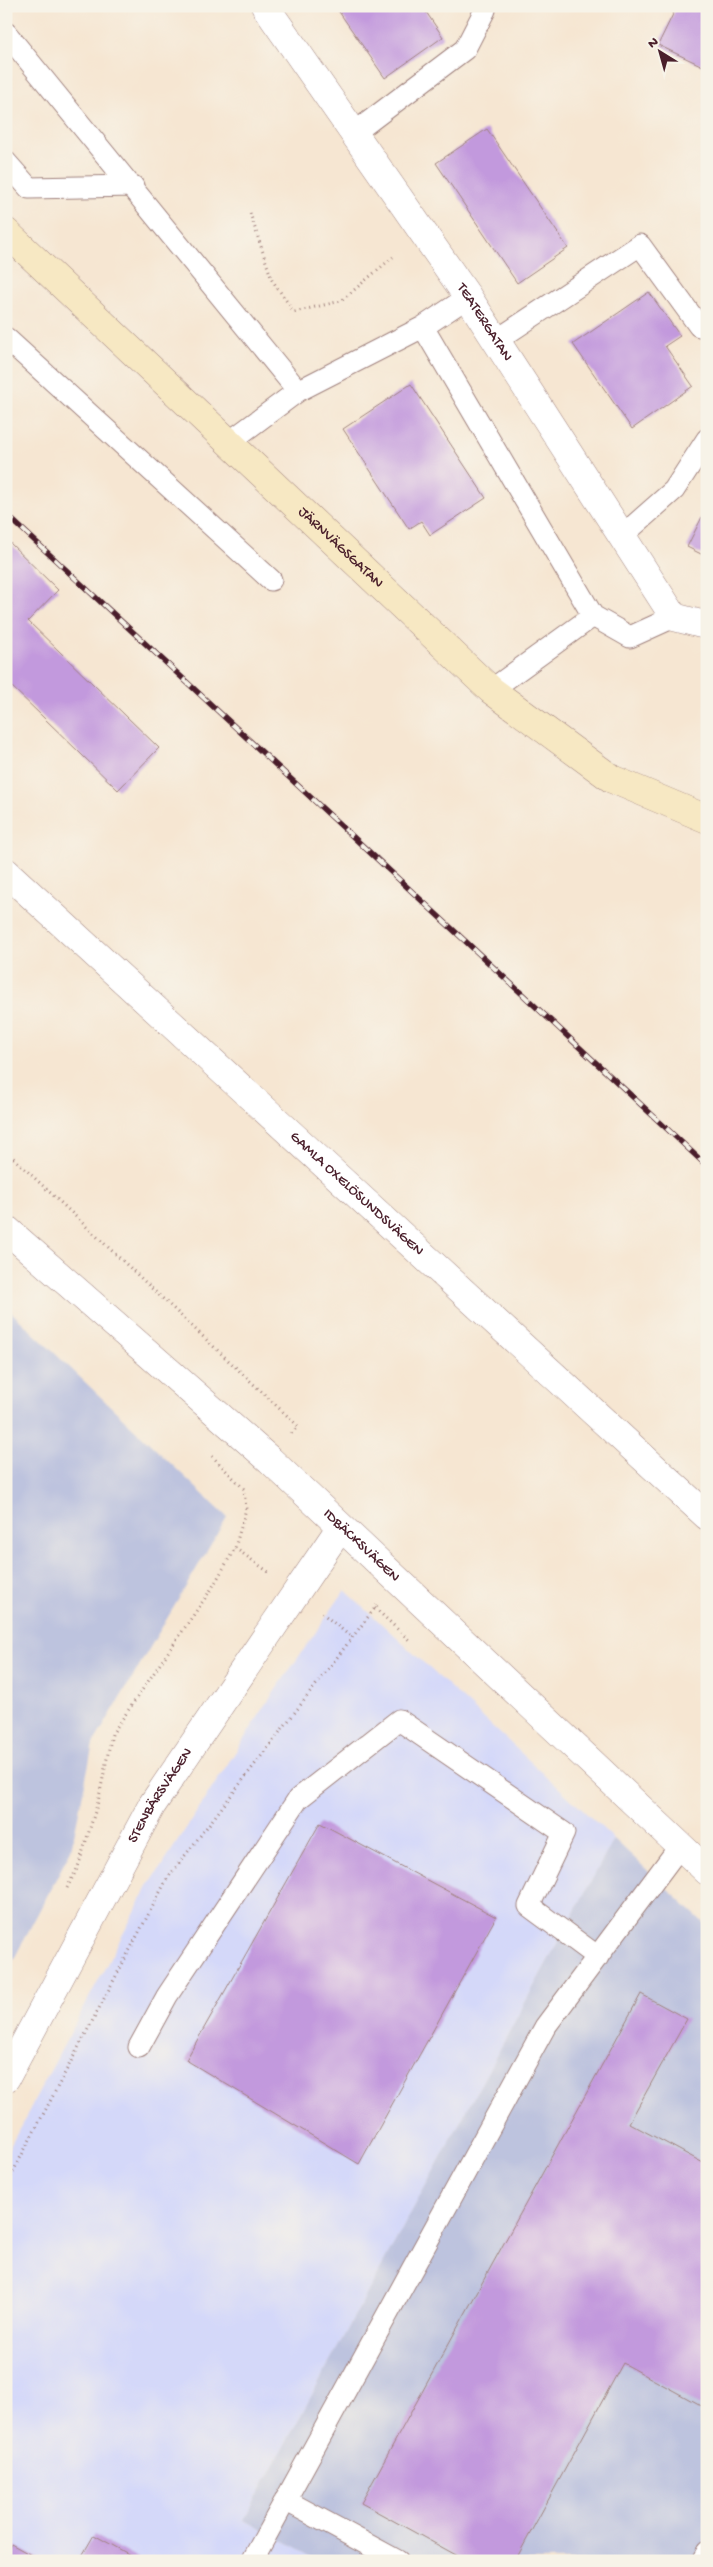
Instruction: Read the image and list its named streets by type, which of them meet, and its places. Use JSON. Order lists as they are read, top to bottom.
{
  "streets": {
    "main road": ["JÄRNVÄGSGATAN"],
    "street": [
      "TEATERGATAN",
      "GAMLA OXELÖSUNDSVÄGEN",
      "IDBÄCKSVÄGEN",
      "STENBÄRSVÄGEN"
    ]
  },
  "crossings": [
    ["IDBÄCKSVÄGEN", "STENBÄRSVÄGEN"]
  ],
  "north": "top left"
}
